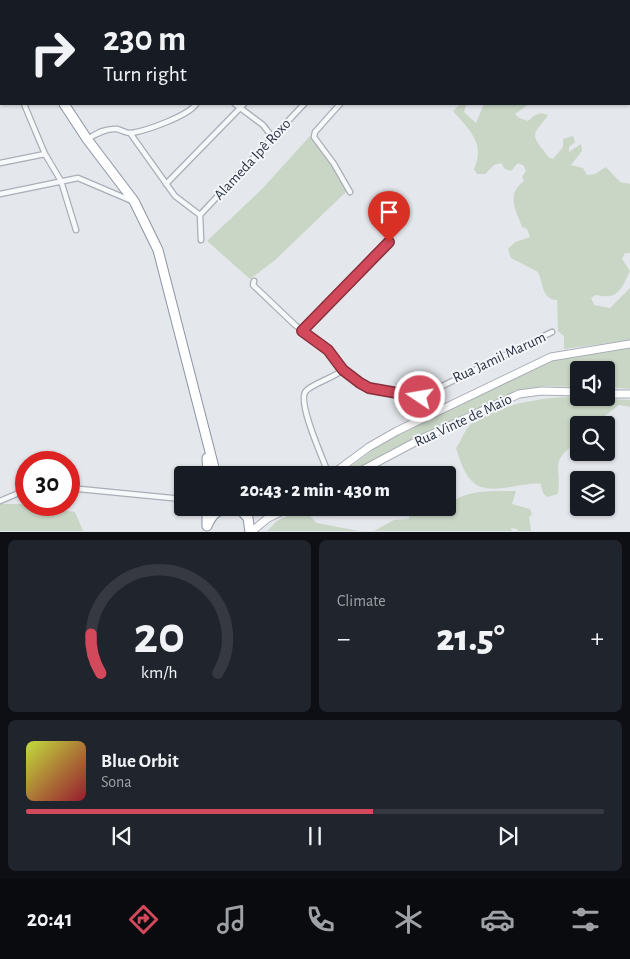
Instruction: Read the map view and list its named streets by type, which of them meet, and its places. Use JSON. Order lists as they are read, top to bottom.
{
  "streets": {
    "main road": ["Rua Vinte de Maio"],
    "street": ["Alameda Ipê Roxo", "Rua Jamil Marum"]
  },
  "page": {
    "turn": ["230 m", "Turn right"],
    "limit": "30",
    "trip": "20:43 · 2 min · 430 m",
    "tile": "Climate",
    "heat": ["−", "21.5°", "+"],
    "song": ["Blue Orbit", "Sona"],
    "tabs": "20:41",
    "gauge": ["20", "km/h"]
  }
}
